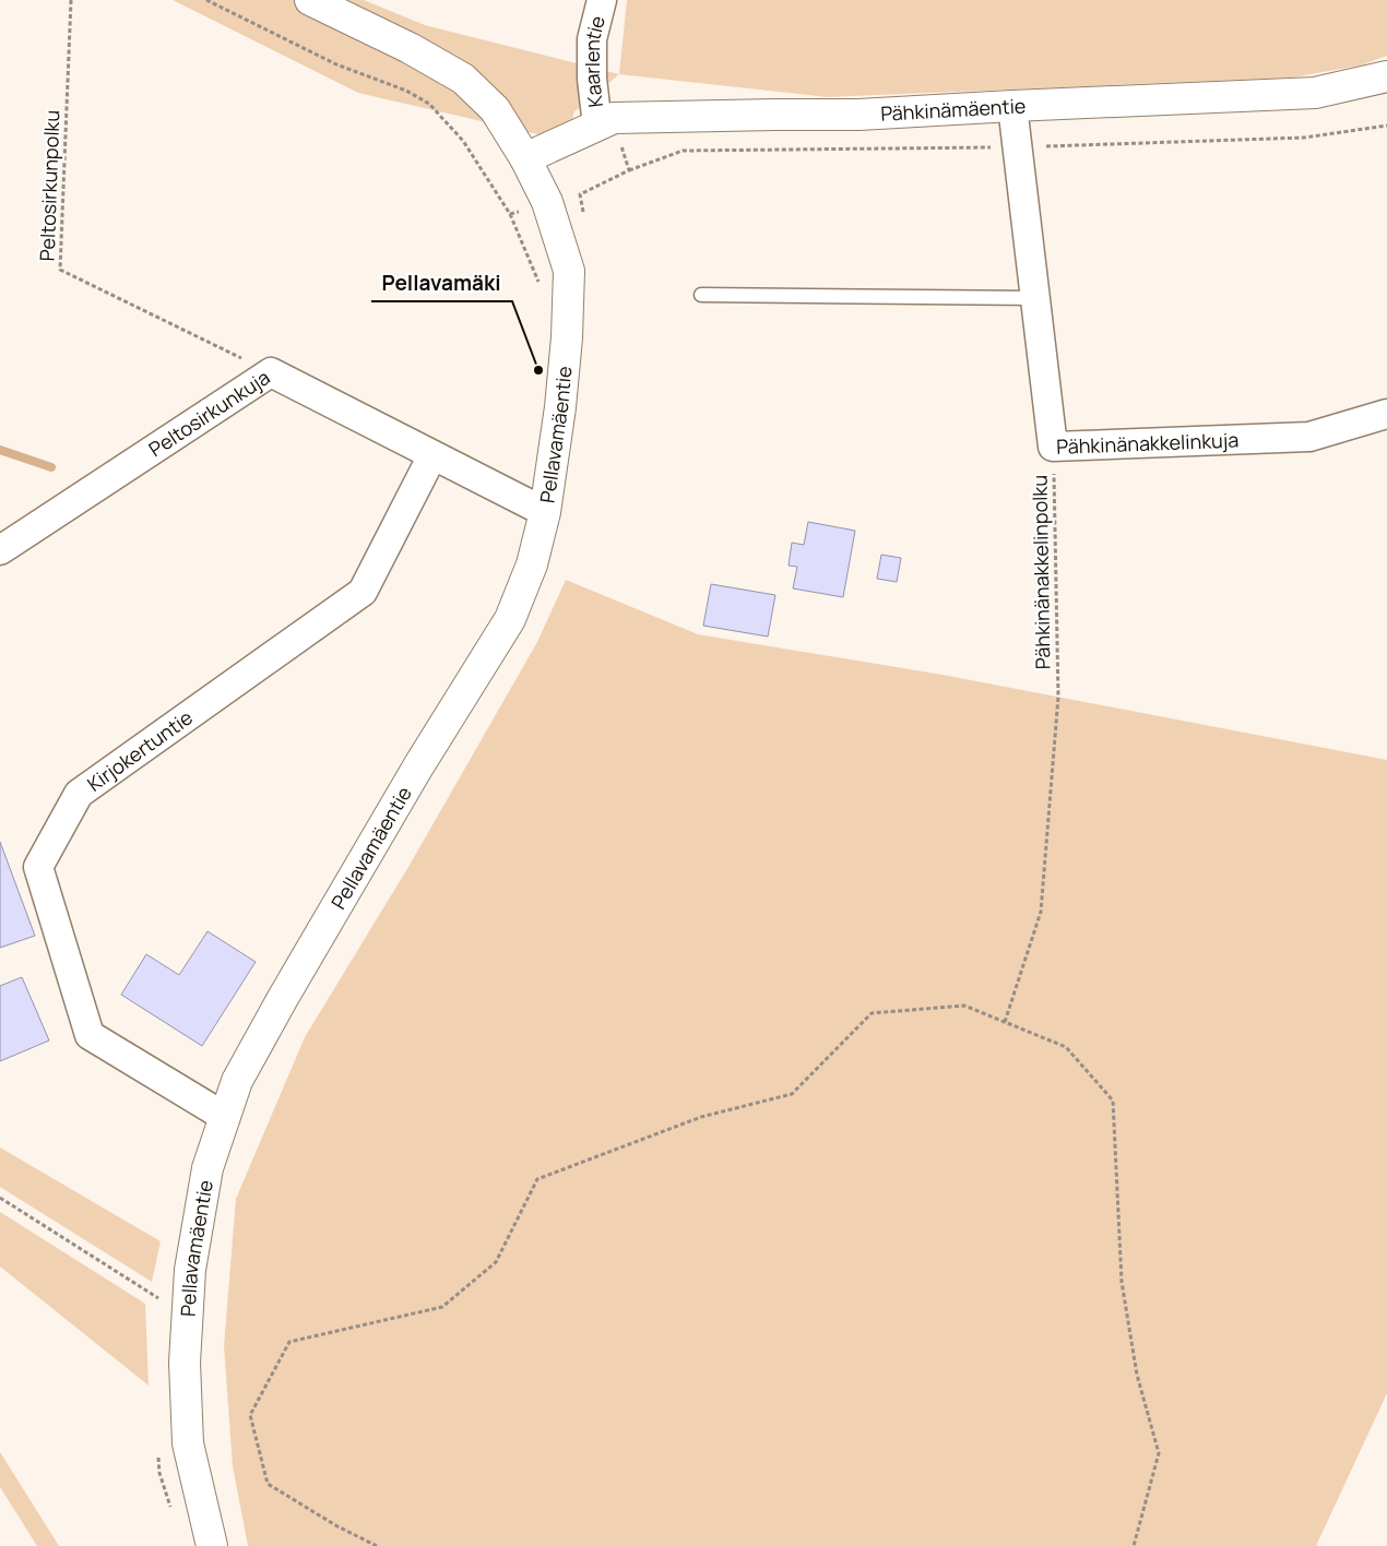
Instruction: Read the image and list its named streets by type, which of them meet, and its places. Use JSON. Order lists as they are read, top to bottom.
{
  "streets": {
    "street": [
      "Kaarlentie",
      "Pähkinämäentie",
      "Peltosirkunkuja",
      "Pellavamäentie",
      "Pähkinänakkelinkuja",
      "Kirjokertuntie"
    ],
    "path": ["Peltosirkunpolku", "Pähkinänakkelinpolku"]
  },
  "crossings": [
    ["Kaarlentie", "Pähkinämäentie"],
    ["Pähkinämäentie", "Pellavamäentie"],
    ["Pähkinämäentie", "Pähkinänakkelinkuja"],
    ["Peltosirkunpolku", "Peltosirkunkuja"],
    ["Peltosirkunkuja", "Pellavamäentie"],
    ["Peltosirkunkuja", "Kirjokertuntie"],
    ["Pellavamäentie", "Kirjokertuntie"],
    ["Pähkinänakkelinkuja", "Pähkinänakkelinpolku"]
  ],
  "places": ["Pellavamäki"]
}
